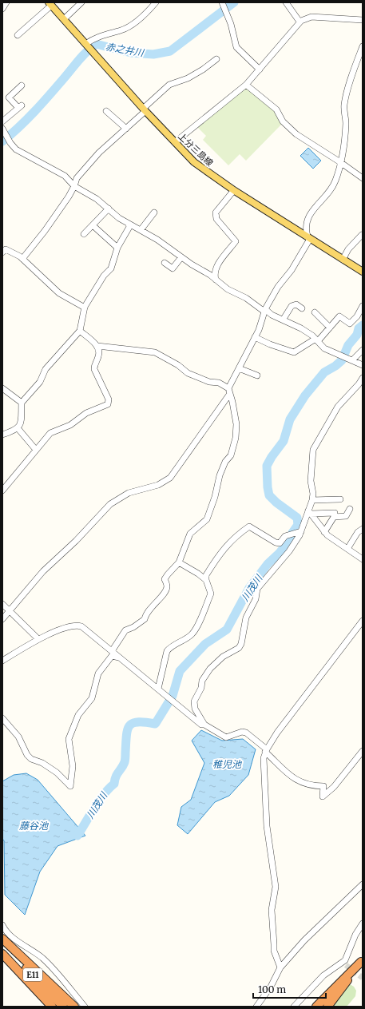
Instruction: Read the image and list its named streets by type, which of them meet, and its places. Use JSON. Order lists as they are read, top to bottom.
{
  "streets": {
    "highway": ["E11"],
    "main road": ["上分三島線"]
  },
  "water": [
    "赤之井川",
    "川茂川",
    "稚児池",
    "藤谷池"
  ],
  "scale_bar": "100 m"
}
